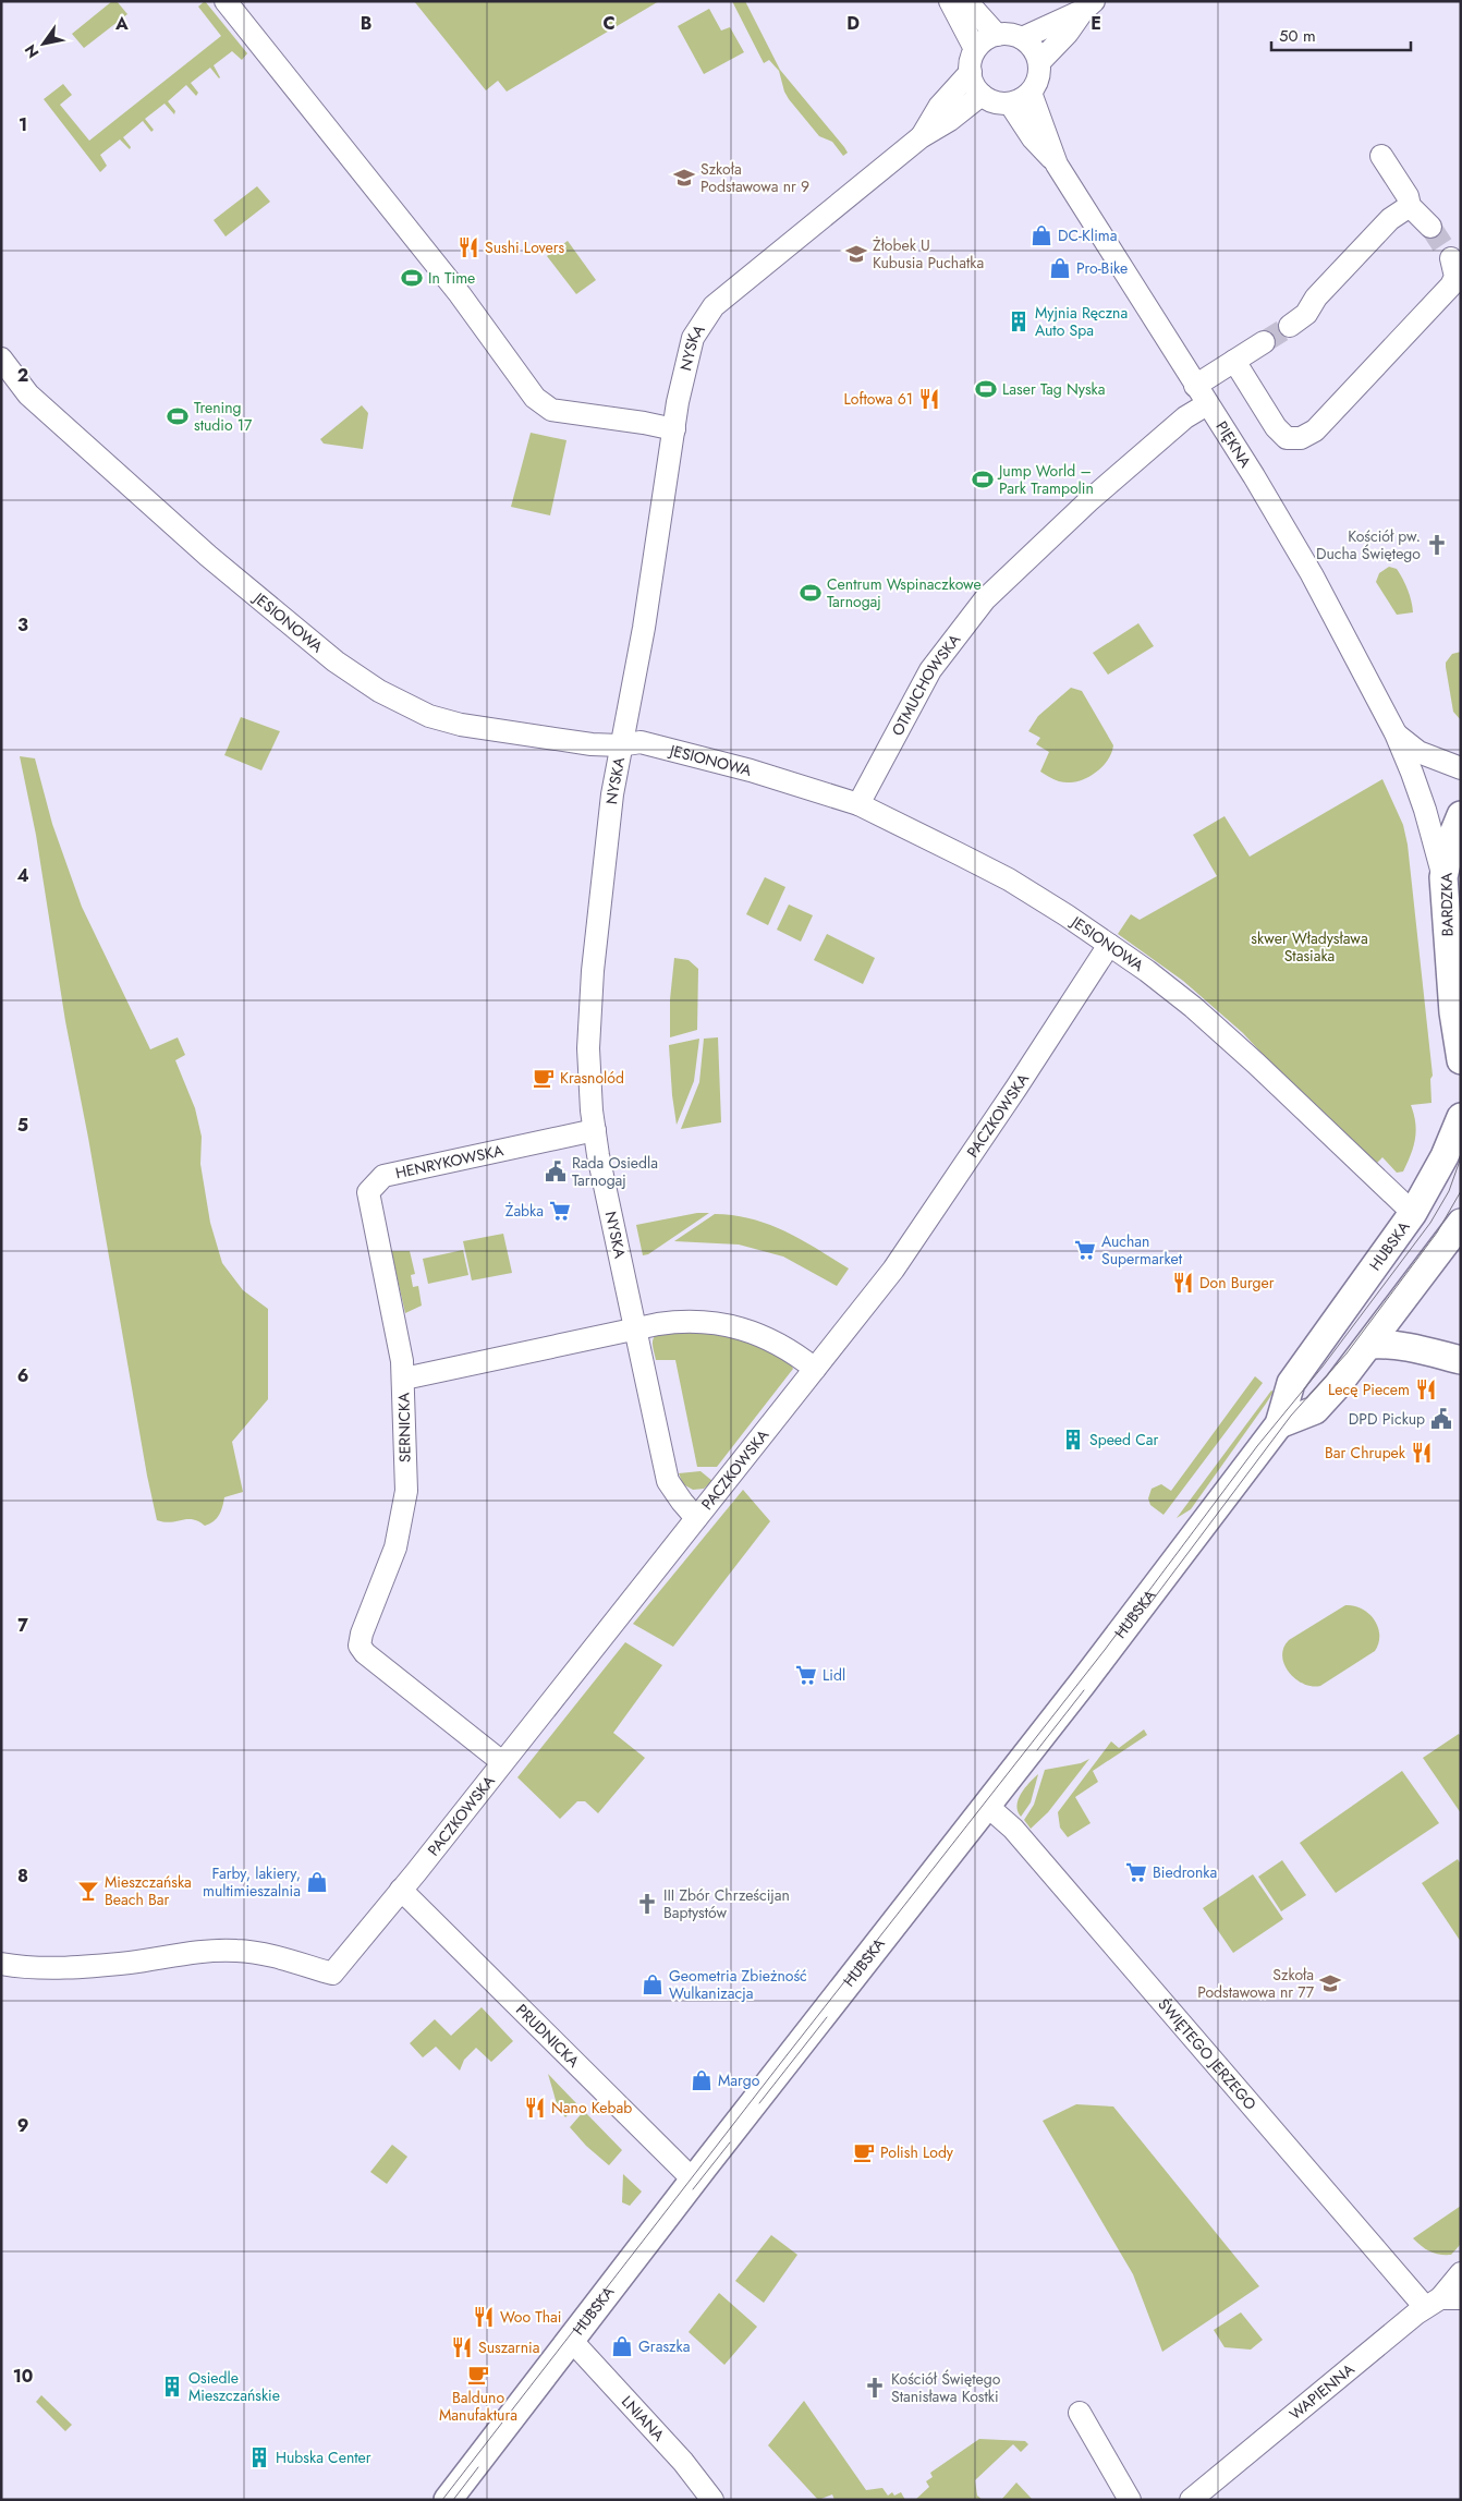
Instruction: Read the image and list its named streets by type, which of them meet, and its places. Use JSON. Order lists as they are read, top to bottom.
{
  "streets": {
    "street": [
      "NYSKA",
      "PIĘKNA",
      "JESIONOWA",
      "OTMUCHOWSKA",
      "BARDZKA",
      "PACZKOWSKA",
      "HENRYKOWSKA",
      "HUBSKA",
      "SERNICKA",
      "PRUDNICKA",
      "ŚWIĘTEGO JERZEGO",
      "WAPIENNA",
      "LNIANA"
    ]
  },
  "crossings": [
    ["NYSKA", "PIĘKNA"],
    ["NYSKA", "JESIONOWA"],
    ["NYSKA", "PACZKOWSKA"],
    ["NYSKA", "HENRYKOWSKA"],
    ["NYSKA", "SERNICKA"],
    ["PIĘKNA", "OTMUCHOWSKA"],
    ["PIĘKNA", "BARDZKA"],
    ["JESIONOWA", "OTMUCHOWSKA"],
    ["JESIONOWA", "PACZKOWSKA"],
    ["JESIONOWA", "HUBSKA"],
    ["PACZKOWSKA", "SERNICKA"],
    ["PACZKOWSKA", "PRUDNICKA"],
    ["HENRYKOWSKA", "SERNICKA"],
    ["HUBSKA", "PRUDNICKA"],
    ["HUBSKA", "ŚWIĘTEGO JERZEGO"],
    ["HUBSKA", "LNIANA"],
    ["ŚWIĘTEGO JERZEGO", "WAPIENNA"]
  ],
  "parks": ["skwer Władysława Stasiaka"],
  "places": {
    "school or university": ["Szkoła Podstawowa nr 9", "Żłobek U Kubusia Puchatka", "Szkoła Podstawowa nr 77"],
    "shop": [
      "DC-Klima",
      "Pro-Bike",
      "Farby, lakiery, multimieszalnia",
      "Geometria Zbieżność Wulkanizacja",
      "Margo",
      "Graszka"
    ],
    "restaurant": [
      "Sushi Lovers",
      "Loftowa 61",
      "Don Burger",
      "Lecę Piecem",
      "Bar Chrupek",
      "Nano Kebab",
      "Woo Thai",
      "Suszarnia"
    ],
    "sports": [
      "In Time",
      "Laser Tag Nyska",
      "Trening studio 17",
      "Jump World – Park Trampolin",
      "Centrum Wspinaczkowe Tarnogaj"
    ],
    "building": [
      "Myjnia Ręczna Auto Spa",
      "Speed Car",
      "Osiedle Mieszczańskie",
      "Hubska Center"
    ],
    "church": ["Kościół pw. Ducha Świętego", "III Zbór Chrześcijan Baptystów", "Kościół Świętego Stanisława Kostki"],
    "cafe": ["Krasnolód", "Polish Lody", "Balduno Manufaktura"],
    "public building": ["Rada Osiedla Tarnogaj", "DPD Pickup"],
    "supermarket": [
      "Żabka",
      "Auchan Supermarket",
      "Lidl",
      "Biedronka"
    ],
    "bar": ["Mieszczańska Beach Bar"]
  },
  "scale_bar": "50 m",
  "north": "bottom left",
  "grid": {
    "columns": [
      "A",
      "B",
      "C",
      "D",
      "E"
    ],
    "rows": [
      "1",
      "2",
      "3",
      "4",
      "5",
      "6",
      "7",
      "8",
      "9",
      "10"
    ]
  }
}
